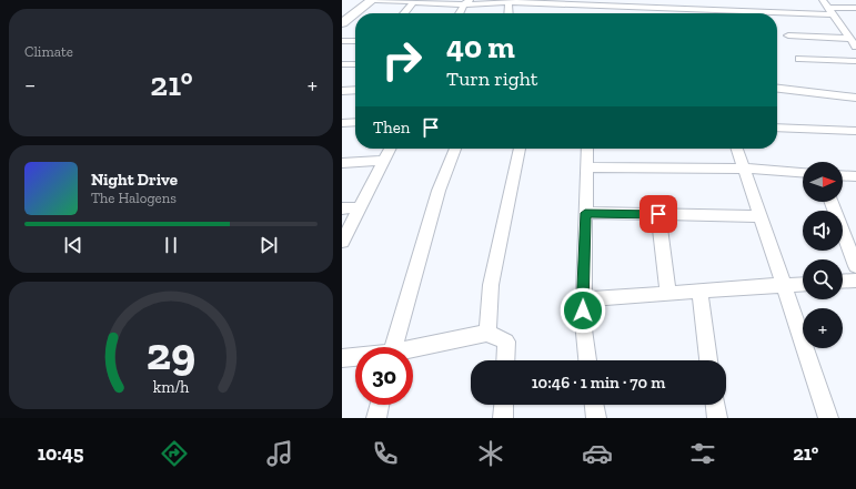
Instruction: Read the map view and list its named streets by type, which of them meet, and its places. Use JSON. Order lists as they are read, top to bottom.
{
  "north": "right",
  "page": {
    "tile": "Climate",
    "turn": ["40 m", "Turn right"],
    "heat": ["−", "21°", "+"],
    "then": "Then",
    "song": ["Night Drive", "The Halogens"],
    "map_buttons": "+",
    "limit": "30",
    "trip": "10:46 · 1 min · 70 m",
    "tabs": ["10:45", "21°"],
    "gauge": ["29", "km/h"]
  }
}
